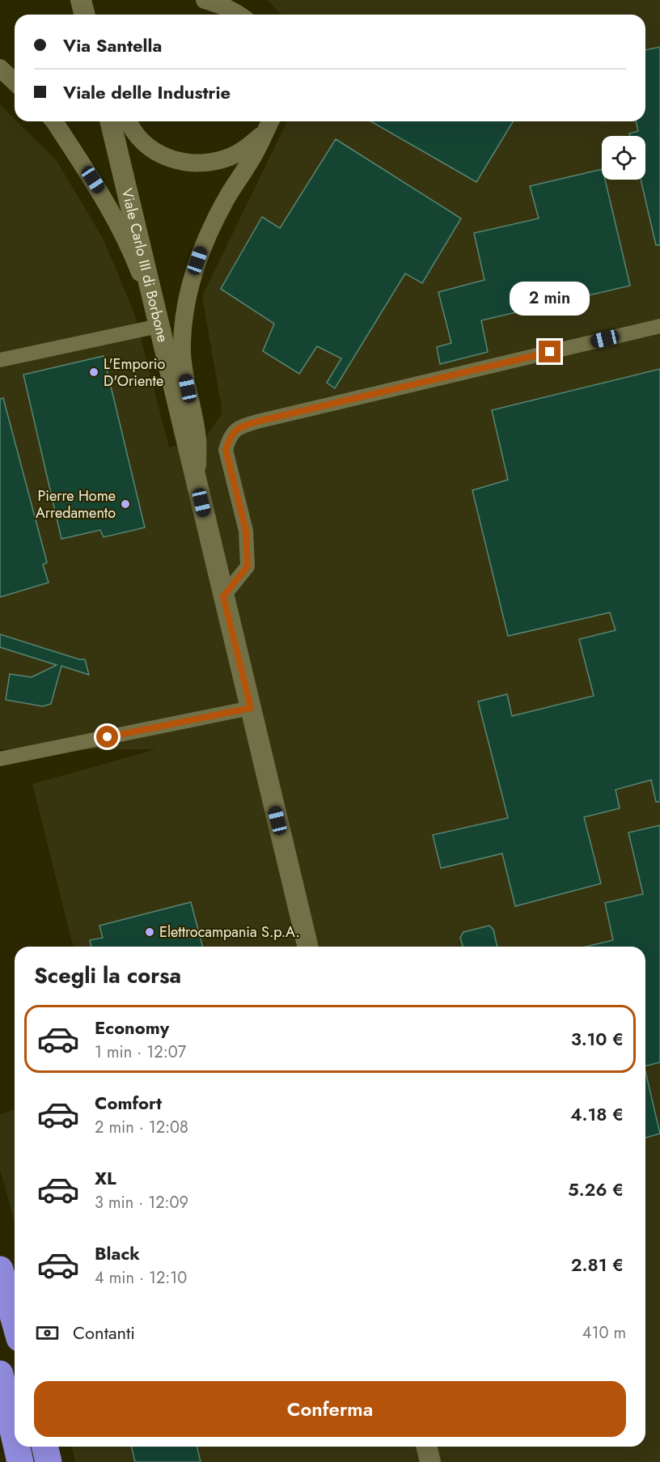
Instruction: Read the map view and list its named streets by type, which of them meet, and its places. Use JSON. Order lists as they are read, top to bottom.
{
  "streets": {
    "main road": ["Viale Carlo III di Borbone"]
  },
  "places": ["L'Emporio D'Oriente", "Pierre Home Arredamento", "Elettrocampania S.p.A."],
  "page": {
    "banner": ["Via Santella", "Viale delle Industrie"],
    "bubble": "2 min",
    "heading": "Scegli la corsa",
    "list": [
      {
        "name": "Economy",
        "note": "1 min · 12:07",
        "value": "3.10 €"
      },
      {
        "name": "Comfort",
        "note": "2 min · 12:08",
        "value": "4.18 €"
      },
      {
        "name": "XL",
        "note": "3 min · 12:09",
        "value": "5.26 €"
      },
      {
        "name": "Black",
        "note": "4 min · 12:10",
        "value": "2.81 €"
      }
    ],
    "pay": ["Contanti", "410 m"],
    "buttons": "Conferma"
  }
}
